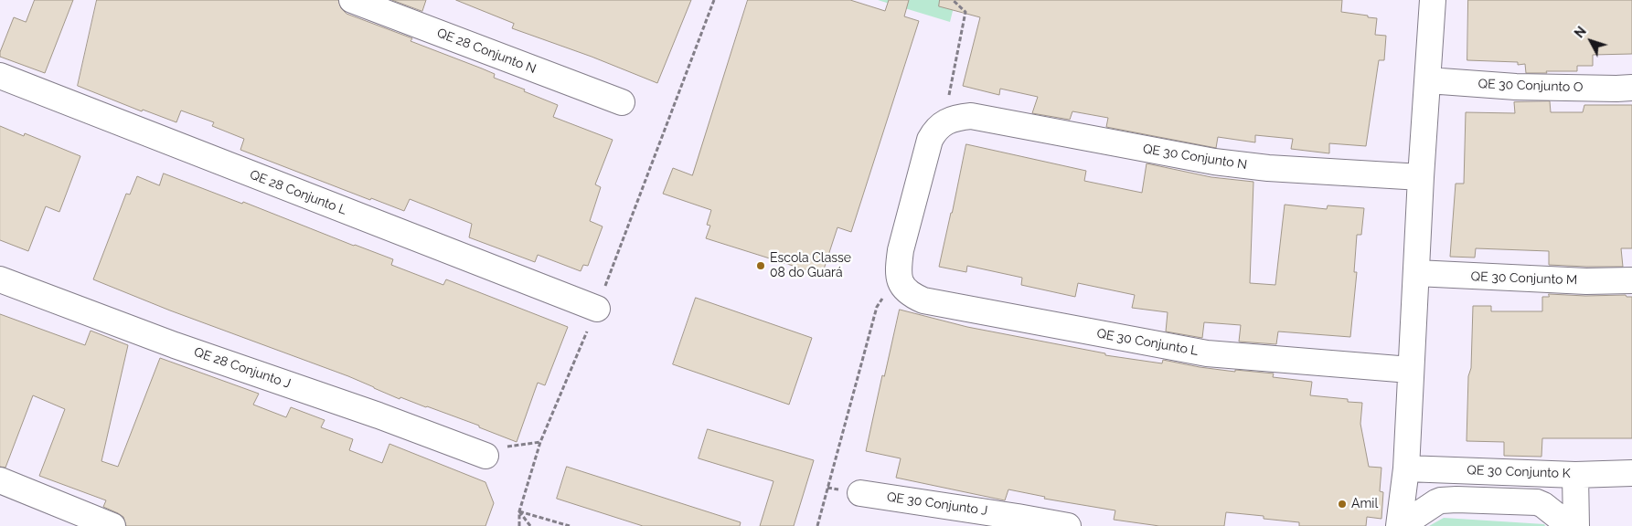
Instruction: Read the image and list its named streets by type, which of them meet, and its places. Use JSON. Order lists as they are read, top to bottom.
{
  "streets": {
    "street": [
      "QE 28 Conjunto N",
      "QE 30 Conjunto O",
      "QE 30 Conjunto N",
      "QE 28 Conjunto L",
      "QE 30 Conjunto M",
      "QE 30 Conjunto L",
      "QE 28 Conjunto J",
      "QE 30 Conjunto K",
      "QE 30 Conjunto J"
    ]
  },
  "places": ["Escola Classe 08 do Guará", "Amil"],
  "north": "top left"
}
